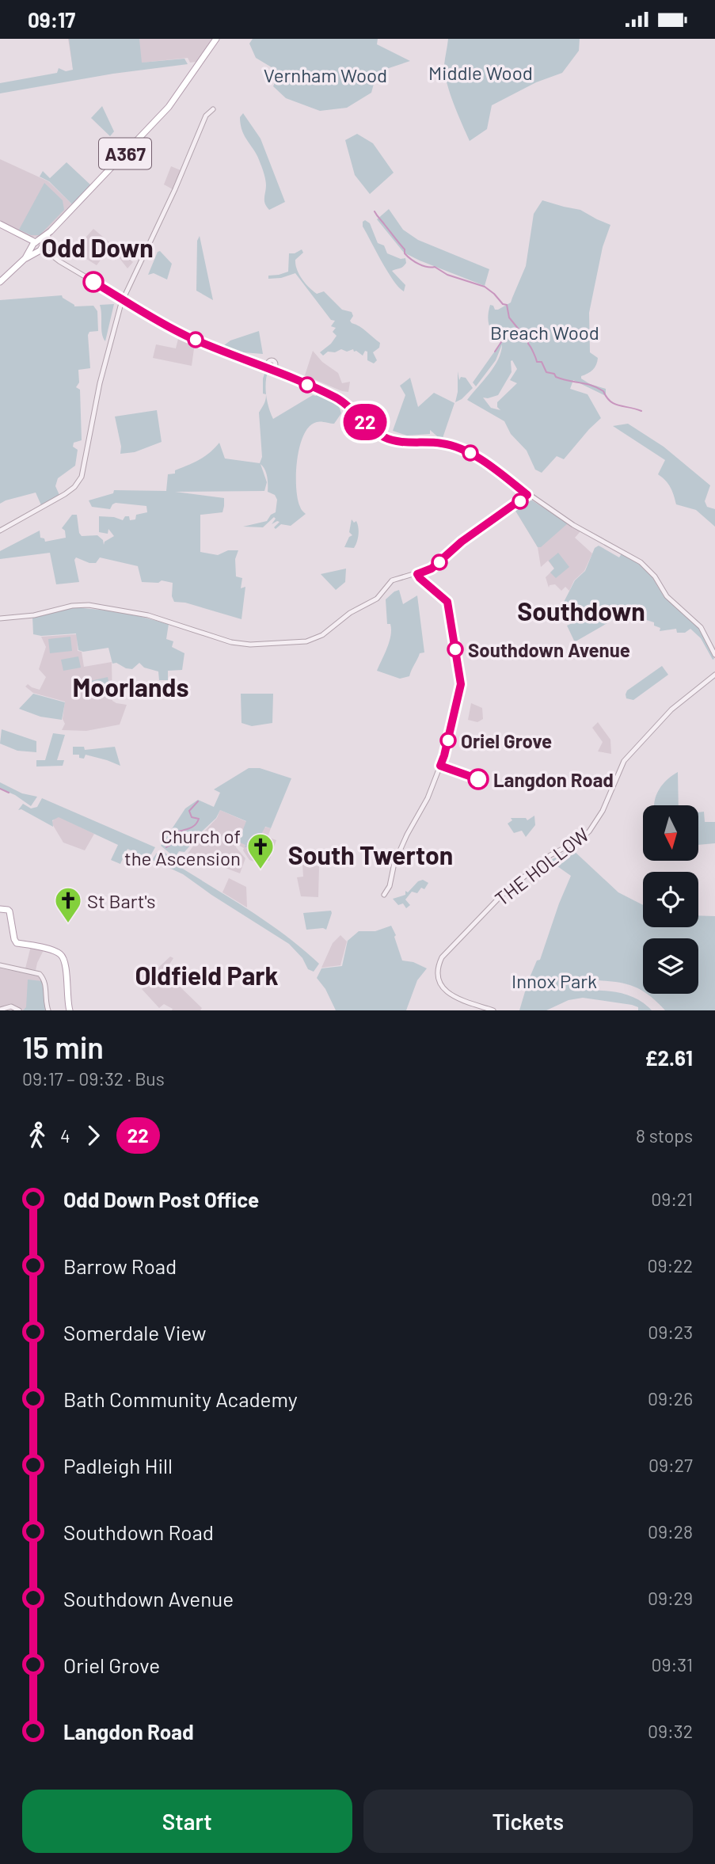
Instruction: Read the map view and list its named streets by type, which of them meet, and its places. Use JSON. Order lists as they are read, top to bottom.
{
  "streets": {
    "main road": ["A367"],
    "street": ["THE HOLLOW"]
  },
  "districts": [
    "Odd Down",
    "Southdown",
    "Moorlands",
    "South Twerton",
    "Oldfield Park"
  ],
  "parks": [
    "Middle Wood",
    "Vernham Wood",
    "Breach Wood",
    "Innox Park"
  ],
  "places": {
    "other": ["Southdown Avenue", "Oriel Grove", "Langdon Road"],
    "church": ["Church of the Ascension", "St Bart's"]
  },
  "lines": ["bus line 22"],
  "north": "bottom",
  "page": {
    "status": "09:17",
    "on_map": "22",
    "heading": ["15 min", "09:17 – 09:32 · Bus", "£2.61"],
    "legs": ["4", "22", "8 stops"],
    "list": [
      {
        "name": "Odd Down Post Office",
        "value": "09:21"
      },
      {
        "name": "Barrow Road",
        "value": "09:22"
      },
      {
        "name": "Somerdale View",
        "value": "09:23"
      },
      {
        "name": "Bath Community Academy",
        "value": "09:26"
      },
      {
        "name": "Padleigh Hill",
        "value": "09:27"
      },
      {
        "name": "Southdown Road",
        "value": "09:28"
      },
      {
        "name": "Southdown Avenue",
        "value": "09:29"
      },
      {
        "name": "Oriel Grove",
        "value": "09:31"
      },
      {
        "name": "Langdon Road",
        "value": "09:32"
      }
    ],
    "buttons": ["Start", "Tickets"]
  }
}
